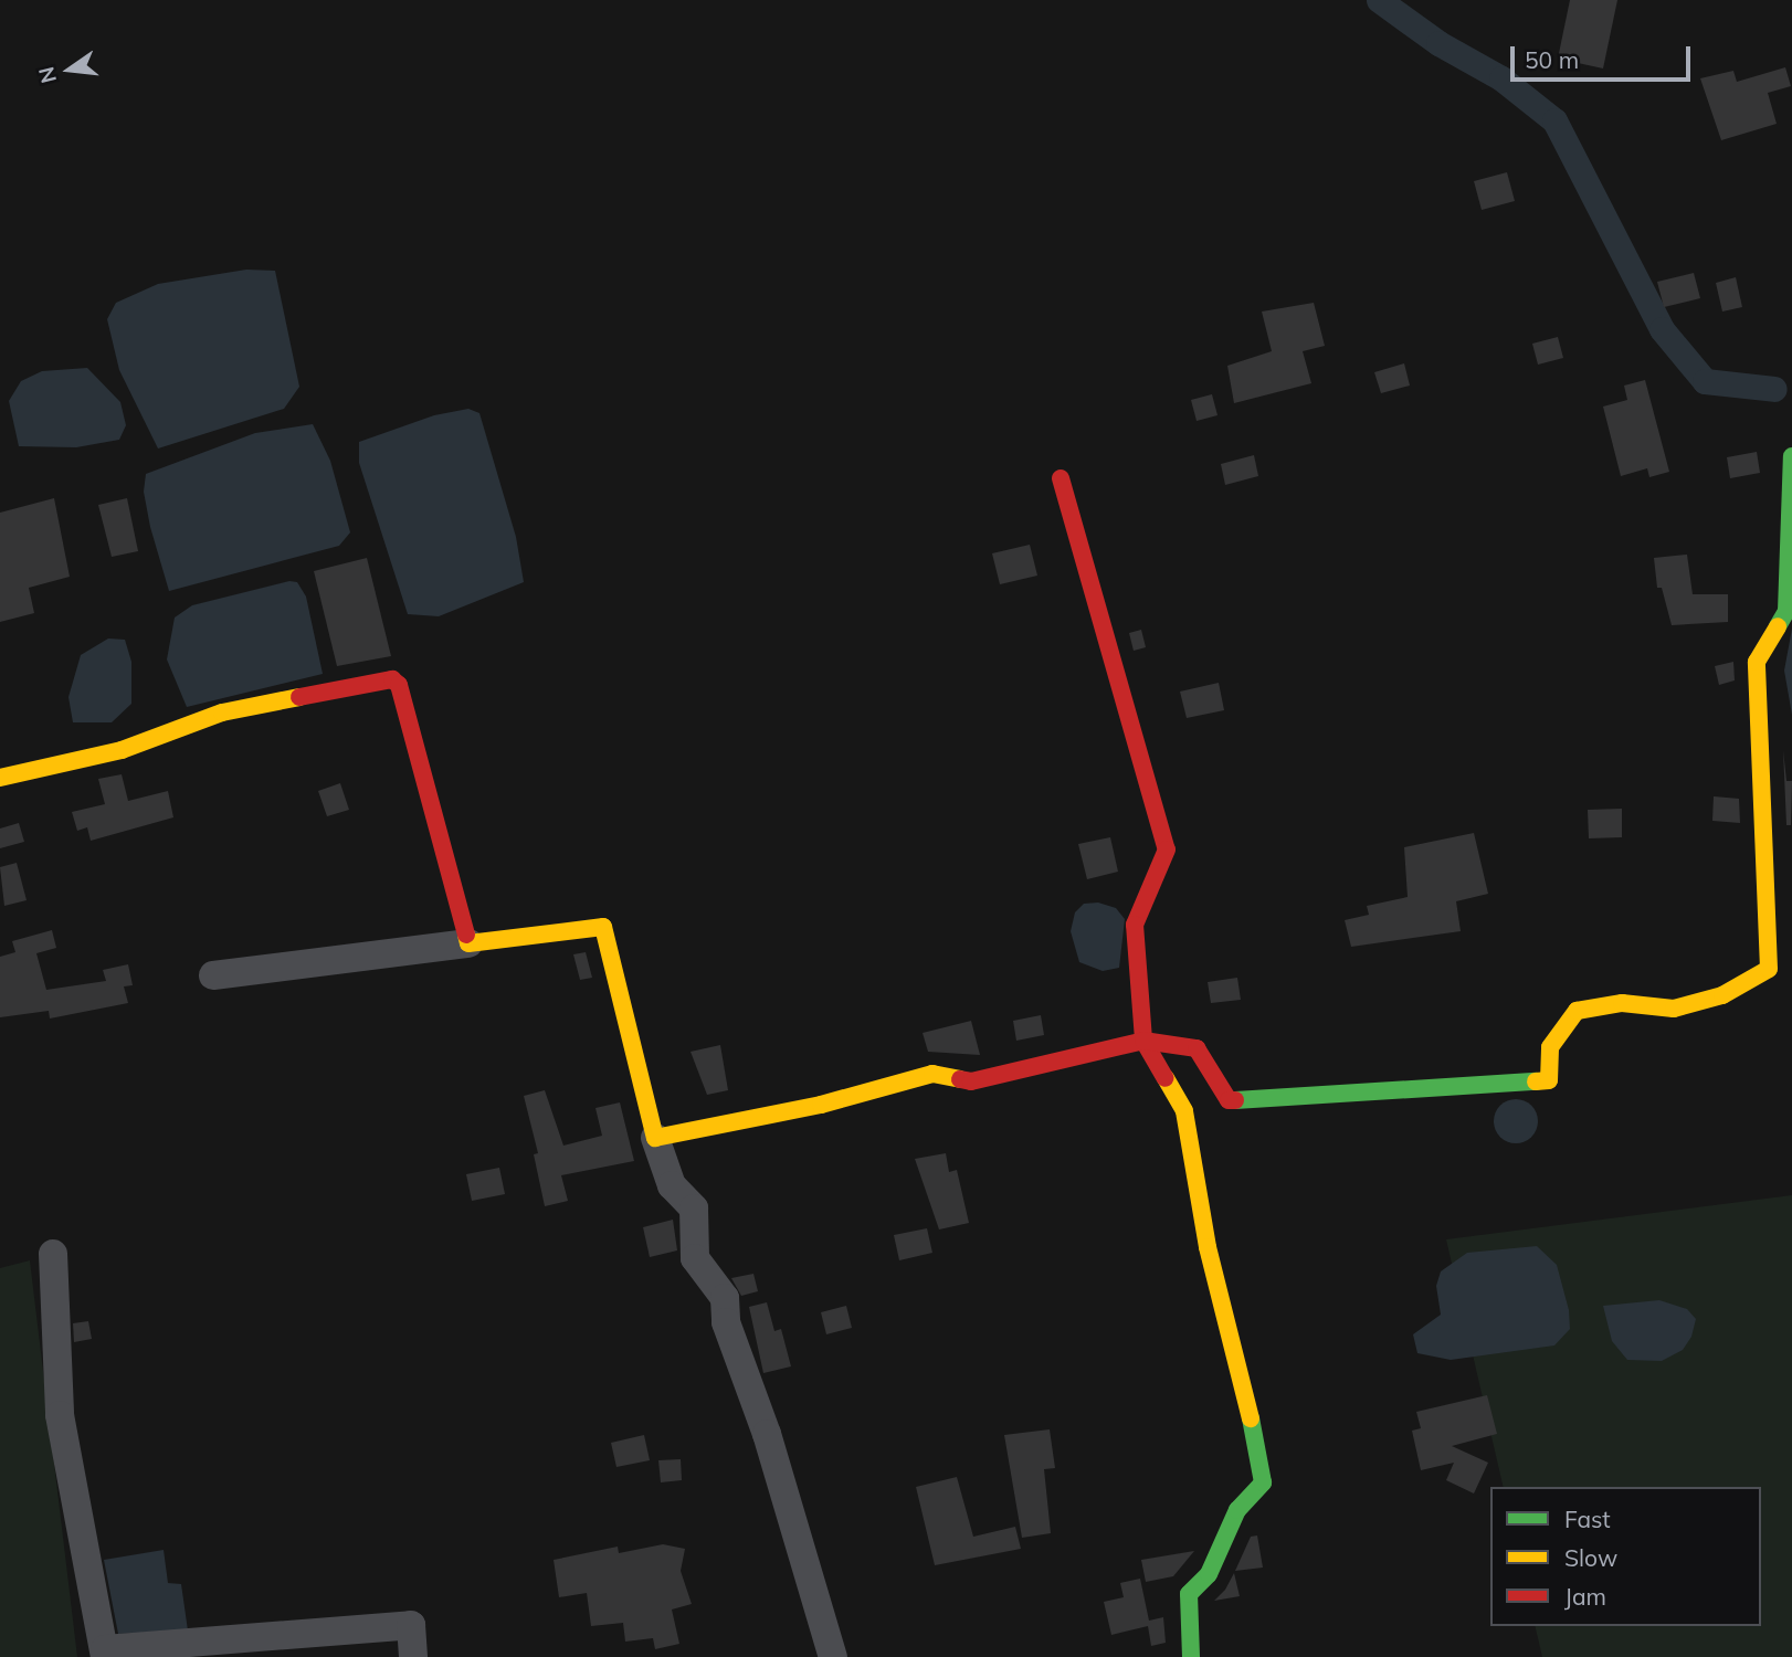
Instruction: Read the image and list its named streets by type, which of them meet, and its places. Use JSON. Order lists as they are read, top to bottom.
{
  "legend": ["Fast", "Slow", "Jam"],
  "scale_bar": "50 m",
  "north": "left"
}
